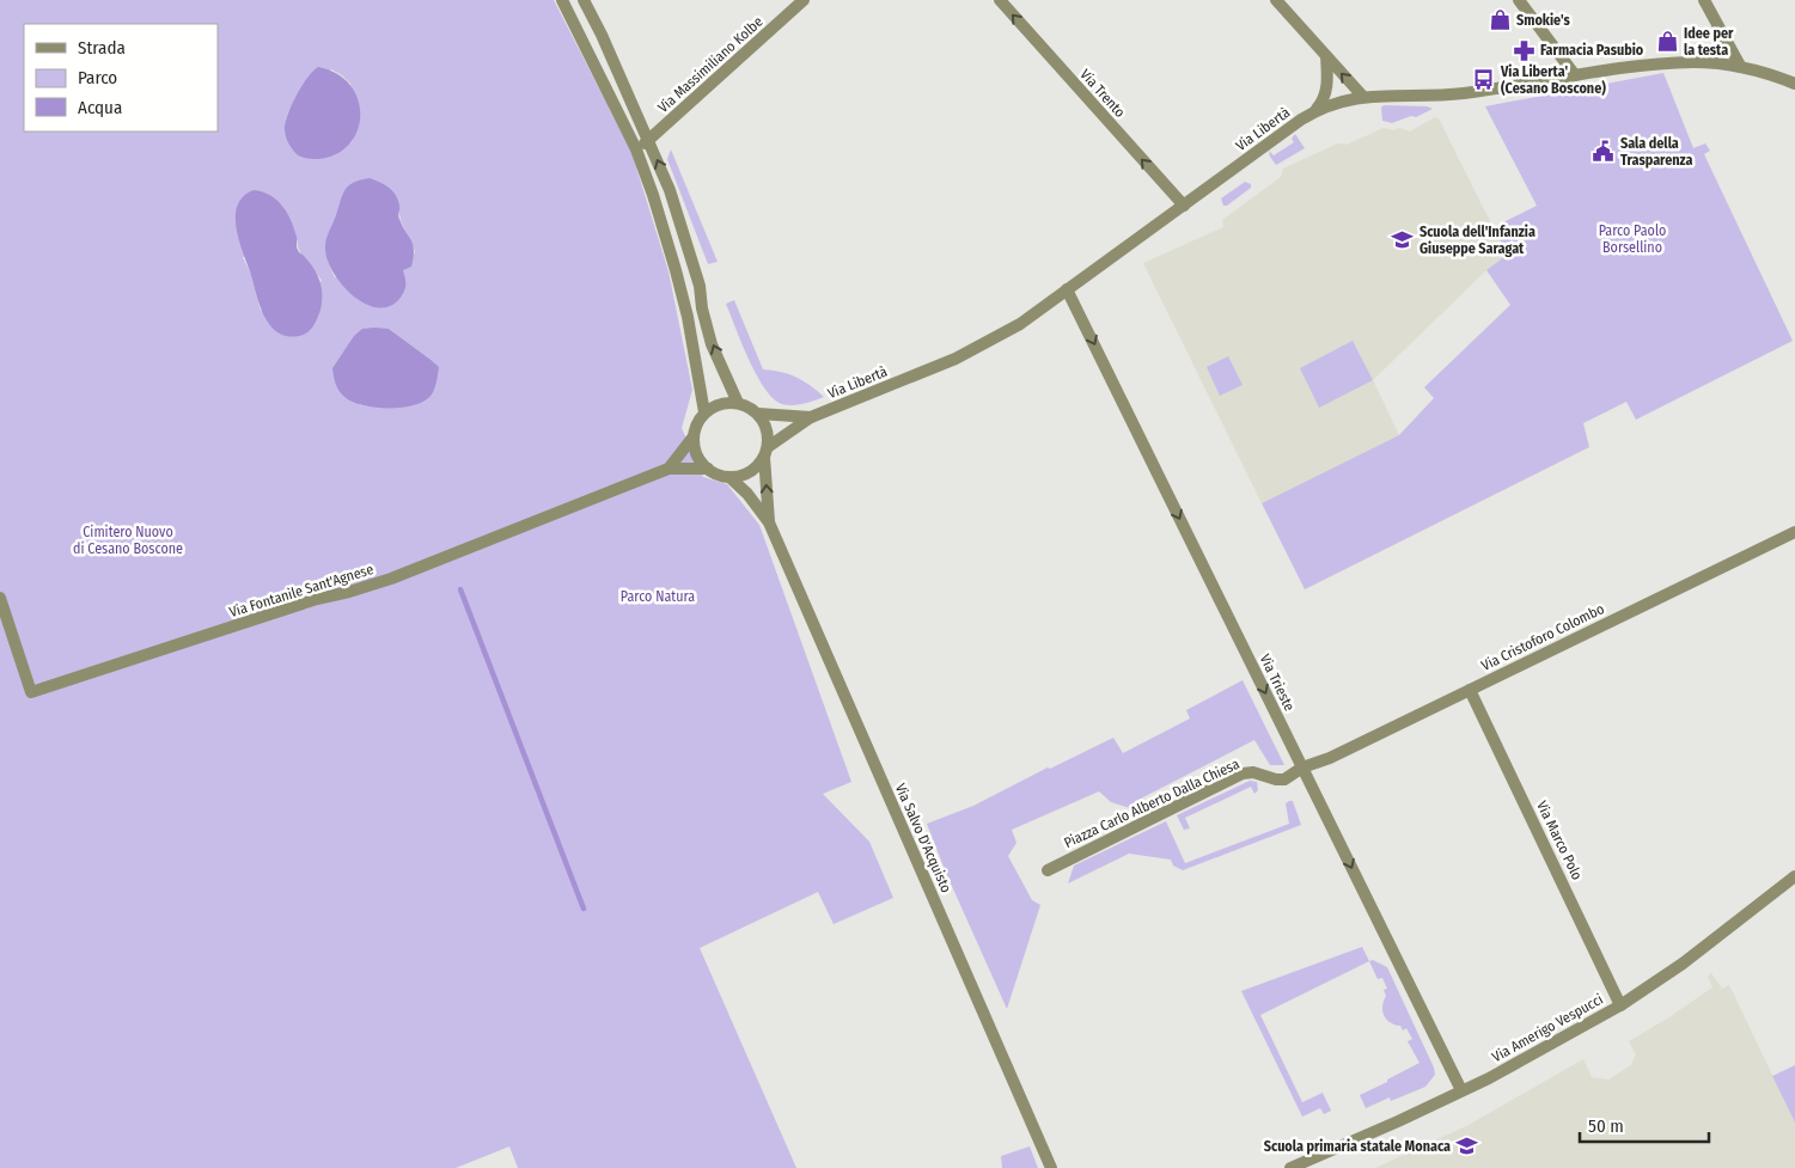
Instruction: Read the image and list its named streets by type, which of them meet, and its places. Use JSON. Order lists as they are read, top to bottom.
{
  "streets": {
    "street": [
      "Via Massimiliano Kolbe",
      "Via Trento",
      "Via Libertà",
      "Via Fontanile Sant'Agnese",
      "Via Cristoforo Colombo",
      "Via Trieste",
      "Piazza Carlo Alberto Dalla Chiesa",
      "Via Salvo D'Acquisto",
      "Via Marco Polo",
      "Via Amerigo Vespucci"
    ]
  },
  "crossings": [
    ["Via Trento", "Via Libertà"],
    ["Via Libertà", "Via Trieste"],
    ["Via Cristoforo Colombo", "Via Trieste"],
    ["Via Cristoforo Colombo", "Piazza Carlo Alberto Dalla Chiesa"],
    ["Via Cristoforo Colombo", "Via Marco Polo"],
    ["Via Trieste", "Piazza Carlo Alberto Dalla Chiesa"],
    ["Via Trieste", "Via Amerigo Vespucci"],
    ["Via Marco Polo", "Via Amerigo Vespucci"]
  ],
  "one_way": ["Via Trento", "Via Trieste"],
  "parks": ["Parco Paolo Borsellino", "Cimitero Nuovo di Cesano Boscone", "Parco Natura"],
  "places": {
    "shop": ["Smokie's", "Idee per la testa"],
    "pharmacy": ["Farmacia Pasubio"],
    "bus stop": ["Via Liberta' (Cesano Boscone)"],
    "public building": ["Sala della Trasparenza"],
    "school or university": ["Scuola dell'Infanzia Giuseppe Saragat", "Scuola primaria statale Monaca"]
  },
  "legend": ["Strada", "Parco", "Acqua"],
  "scale_bar": "50 m"
}
